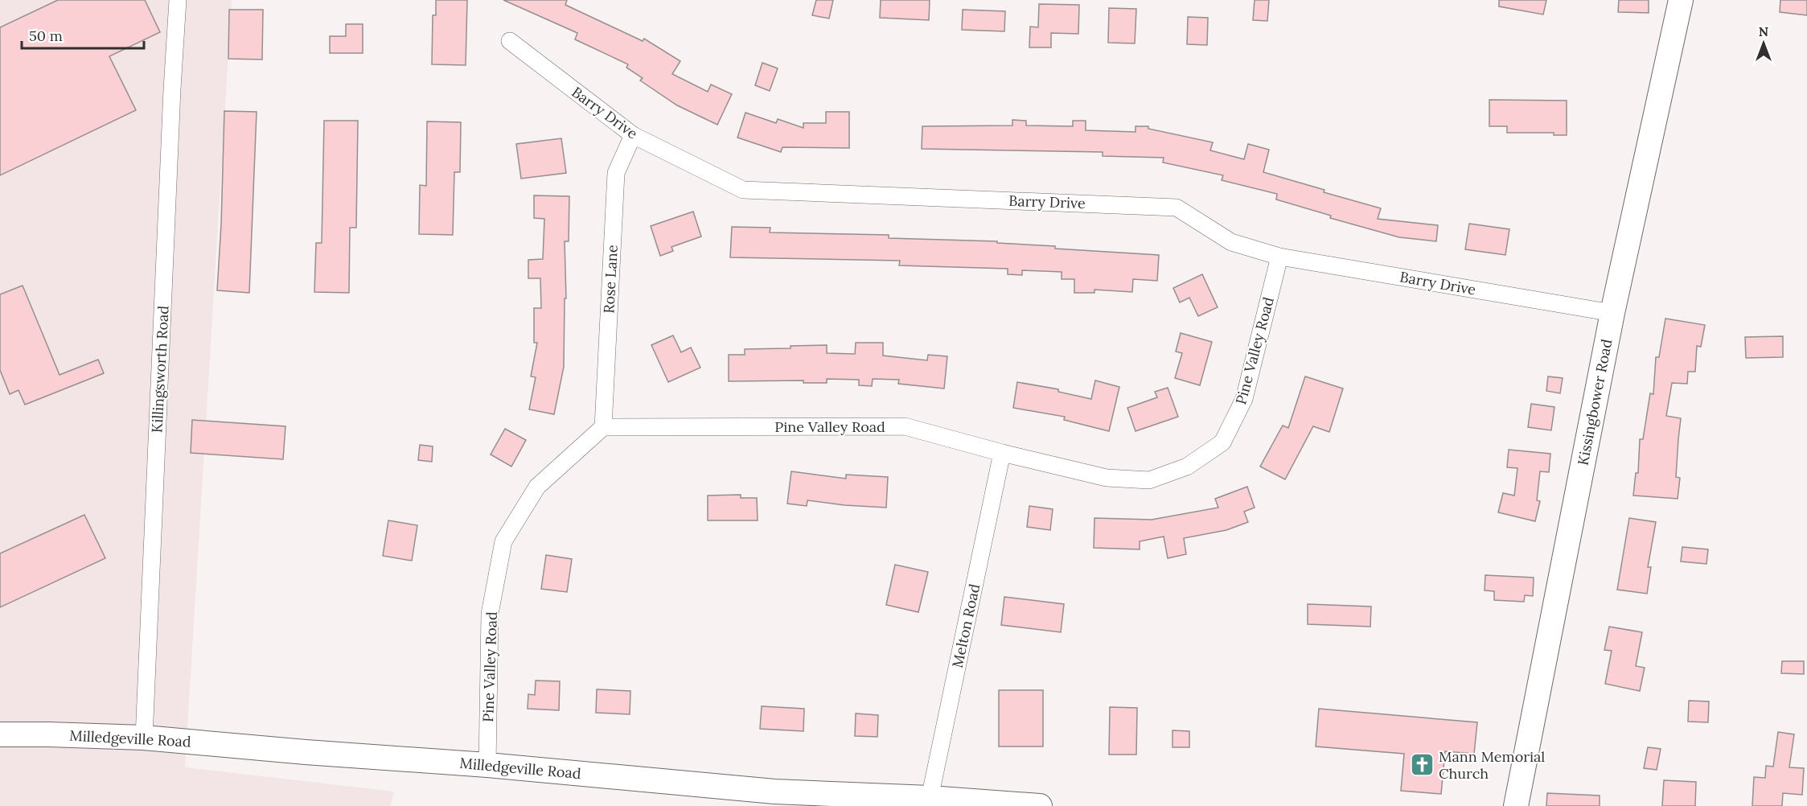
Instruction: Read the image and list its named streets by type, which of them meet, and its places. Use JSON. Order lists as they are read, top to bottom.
{
  "streets": {
    "street": [
      "Barry Drive",
      "Rose Lane",
      "Pine Valley Road",
      "Killingsworth Road",
      "Kissingbower Road",
      "Melton Road",
      "Milledgeville Road"
    ]
  },
  "crossings": [
    ["Barry Drive", "Rose Lane"],
    ["Barry Drive", "Pine Valley Road"],
    ["Barry Drive", "Kissingbower Road"],
    ["Rose Lane", "Pine Valley Road"],
    ["Pine Valley Road", "Melton Road"],
    ["Pine Valley Road", "Milledgeville Road"],
    ["Killingsworth Road", "Milledgeville Road"],
    ["Melton Road", "Milledgeville Road"]
  ],
  "places": {
    "church": ["Mann Memorial Church"]
  },
  "scale_bar": "50 m",
  "north": "top"
}
